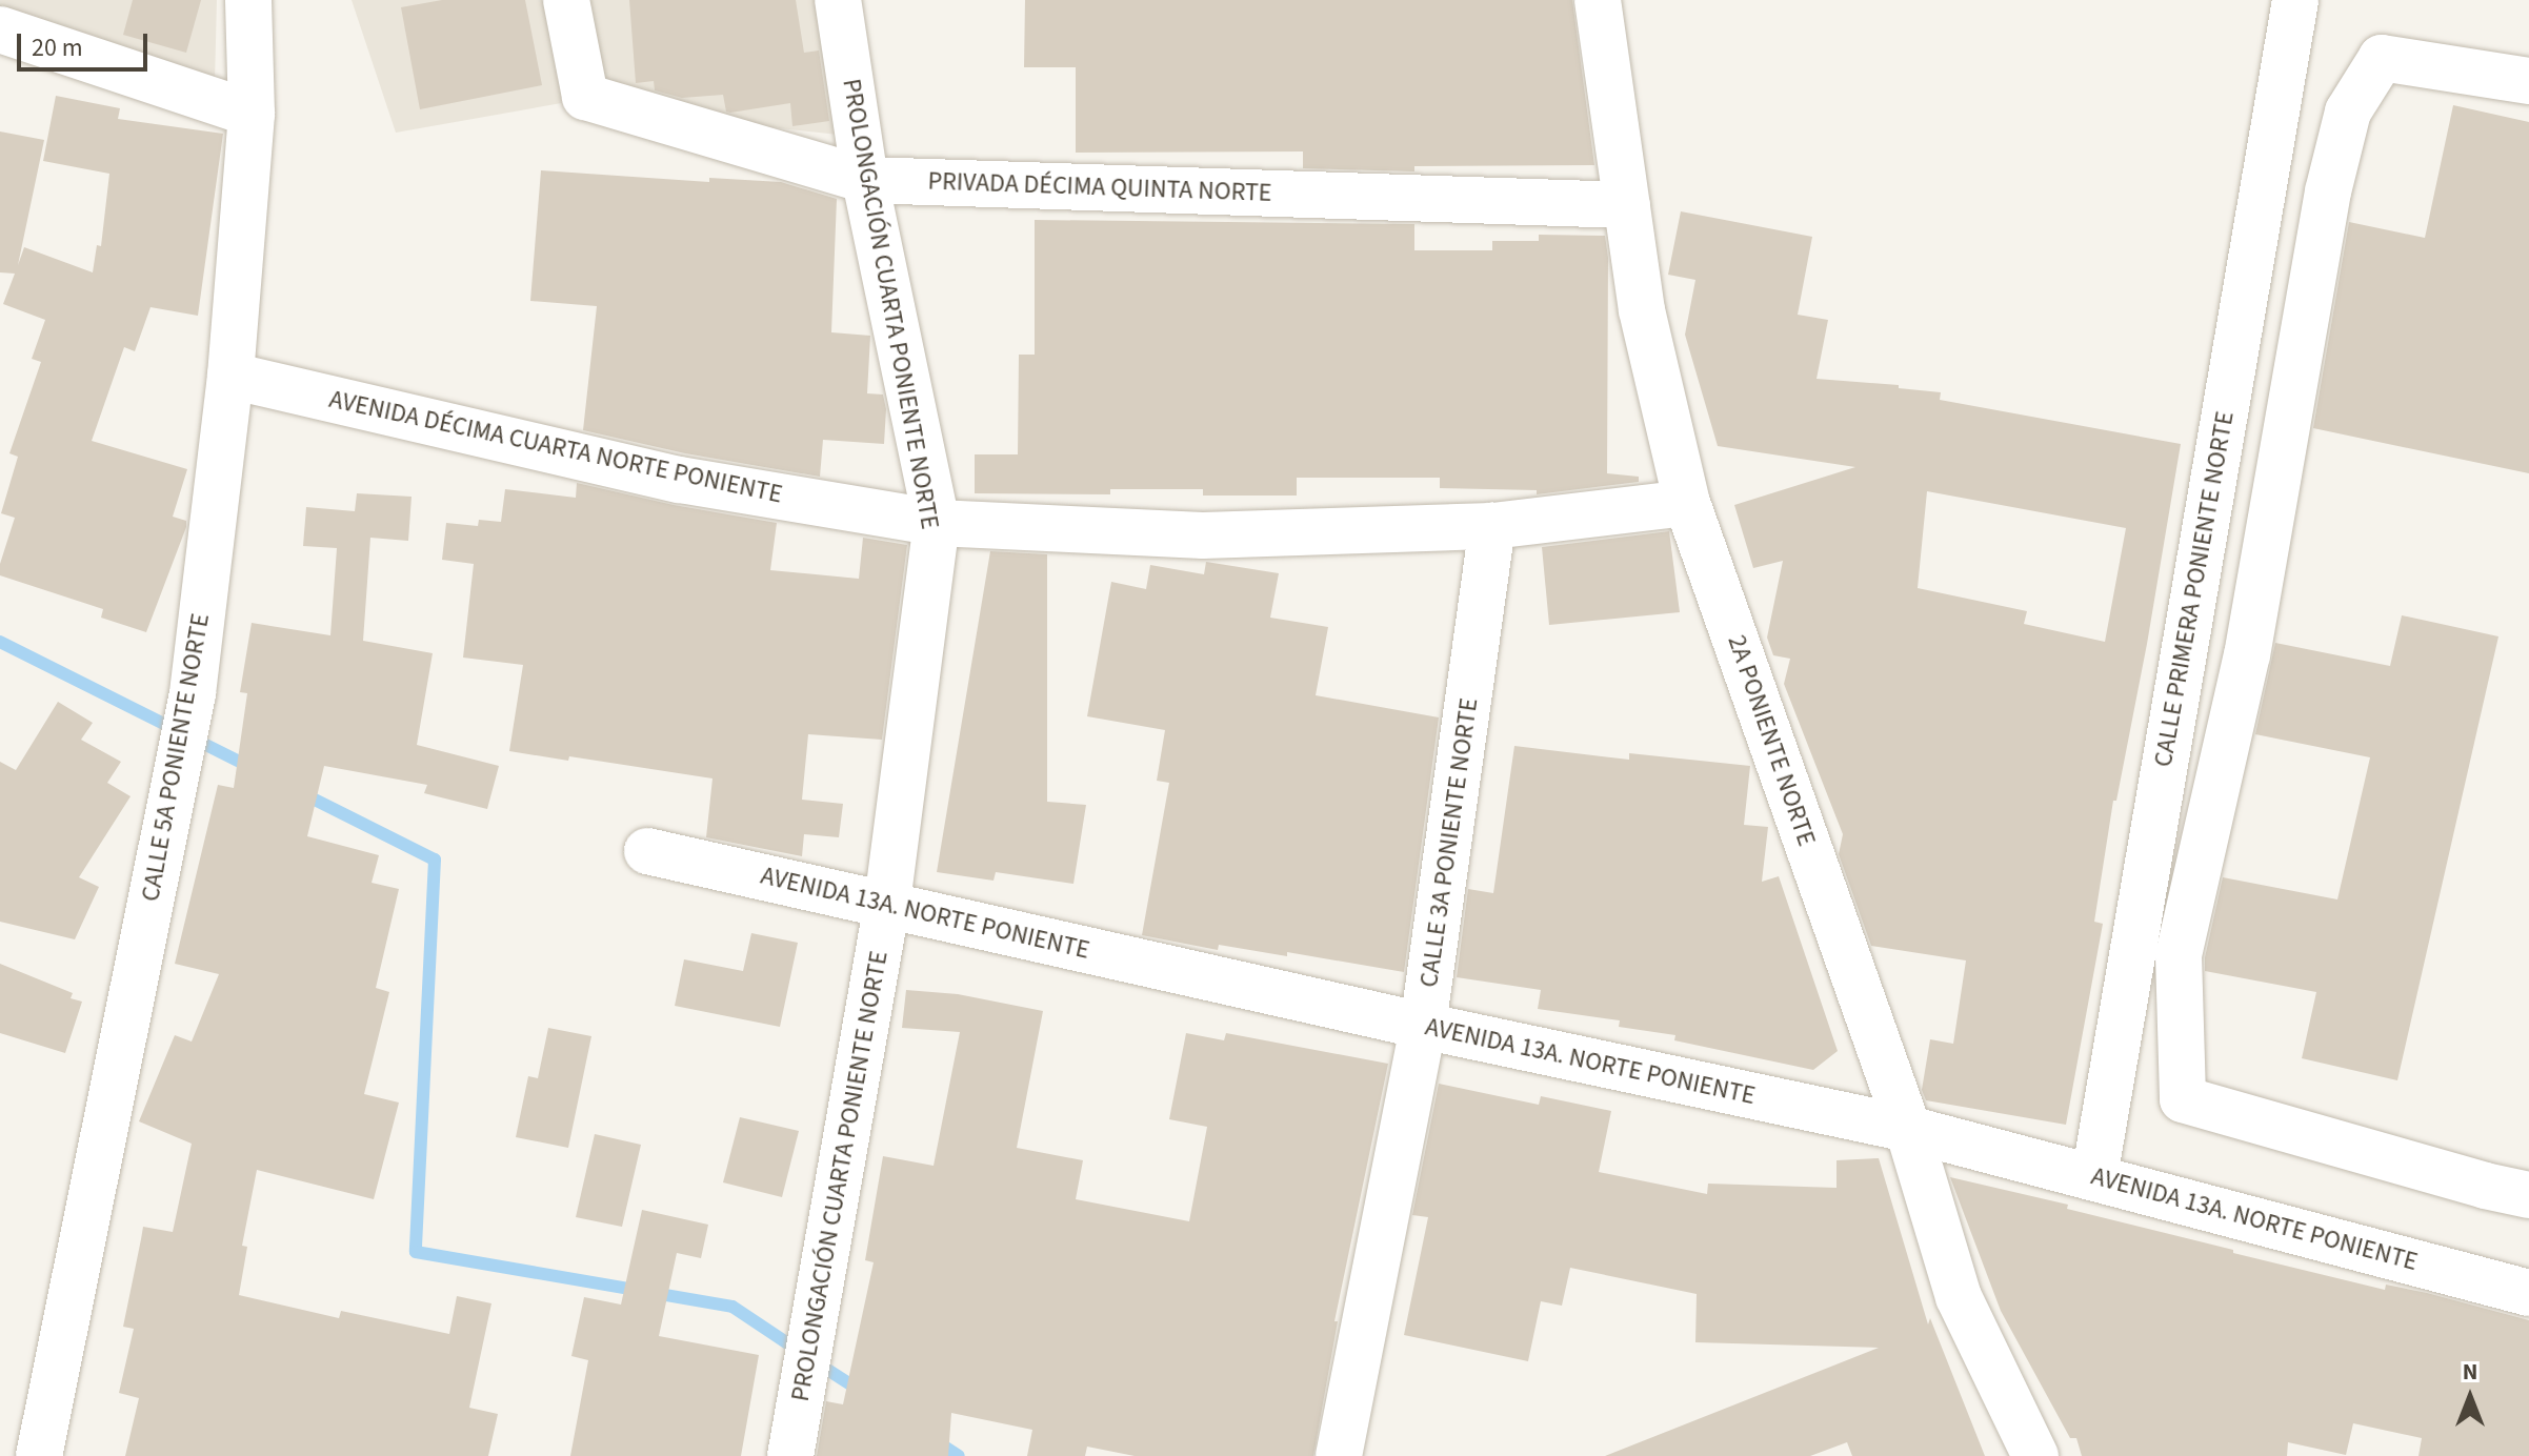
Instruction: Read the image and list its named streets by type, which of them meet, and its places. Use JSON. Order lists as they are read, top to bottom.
{
  "streets": {
    "street": [
      "PRIVADA DÉCIMA QUINTA NORTE",
      "PROLONGACIÓN CUARTA PONIENTE NORTE",
      "AVENIDA DÉCIMA CUARTA NORTE PONIENTE",
      "CALLE PRIMERA PONIENTE NORTE",
      "2A PONIENTE NORTE",
      "CALLE 5A PONIENTE NORTE",
      "CALLE 3A PONIENTE NORTE",
      "AVENIDA 13A. NORTE PONIENTE"
    ]
  },
  "crossings": [
    ["PRIVADA DÉCIMA QUINTA NORTE", "PROLONGACIÓN CUARTA PONIENTE NORTE"],
    ["PRIVADA DÉCIMA QUINTA NORTE", "2A PONIENTE NORTE"],
    ["PROLONGACIÓN CUARTA PONIENTE NORTE", "AVENIDA DÉCIMA CUARTA NORTE PONIENTE"],
    ["PROLONGACIÓN CUARTA PONIENTE NORTE", "AVENIDA 13A. NORTE PONIENTE"],
    ["AVENIDA DÉCIMA CUARTA NORTE PONIENTE", "2A PONIENTE NORTE"],
    ["AVENIDA DÉCIMA CUARTA NORTE PONIENTE", "CALLE 5A PONIENTE NORTE"],
    ["AVENIDA DÉCIMA CUARTA NORTE PONIENTE", "CALLE 3A PONIENTE NORTE"],
    ["CALLE PRIMERA PONIENTE NORTE", "AVENIDA 13A. NORTE PONIENTE"],
    ["2A PONIENTE NORTE", "AVENIDA 13A. NORTE PONIENTE"],
    ["CALLE 3A PONIENTE NORTE", "AVENIDA 13A. NORTE PONIENTE"]
  ],
  "scale_bar": "20 m",
  "north": "top"
}
